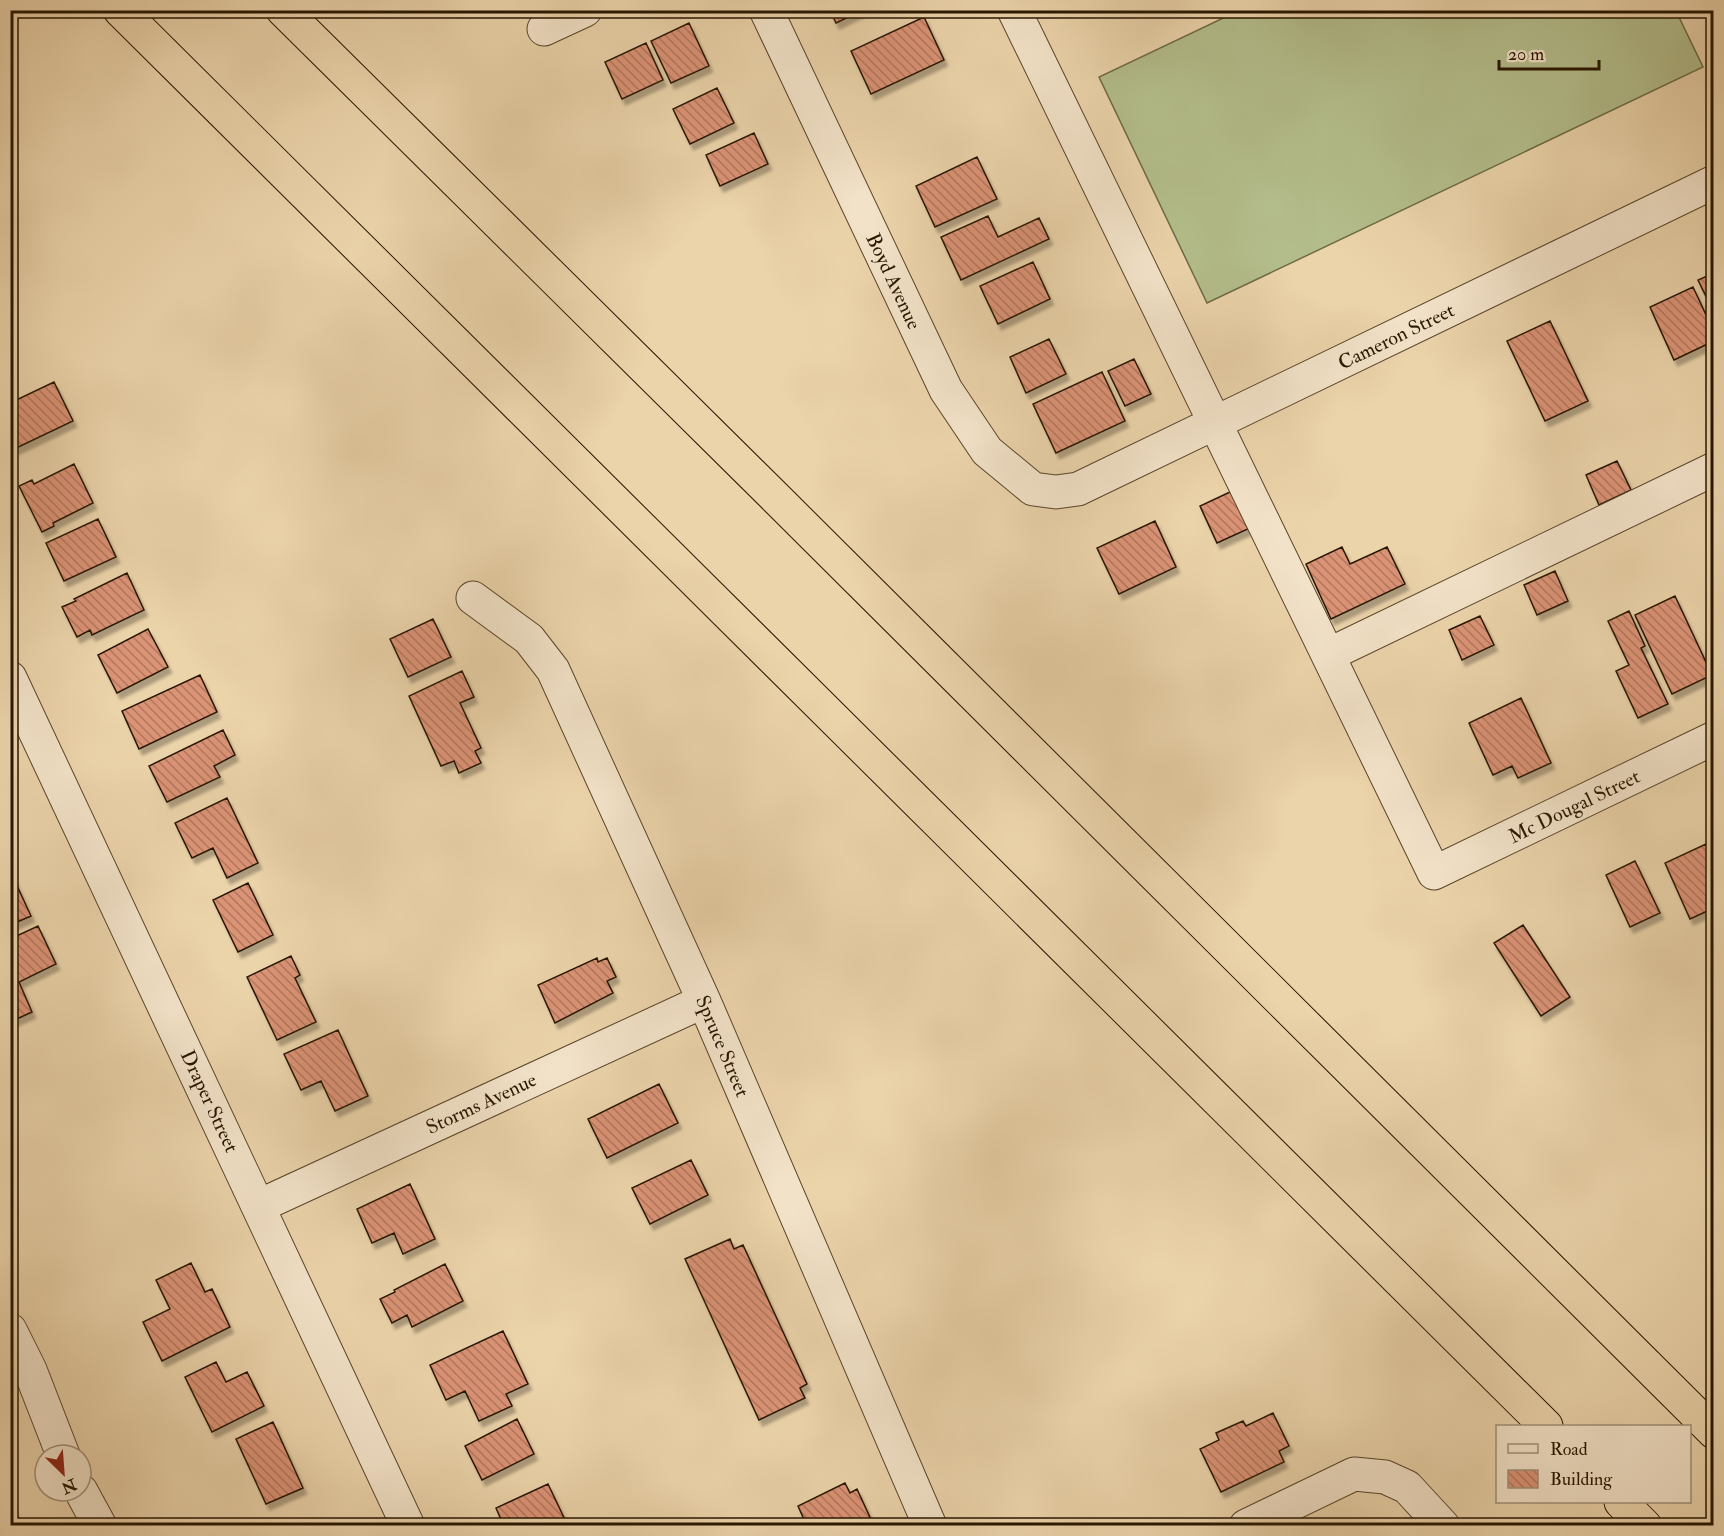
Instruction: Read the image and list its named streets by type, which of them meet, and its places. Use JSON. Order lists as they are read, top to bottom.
{
  "streets": {
    "street": [
      "Boyd Avenue",
      "Cameron Street",
      "Mc Dougal Street",
      "Spruce Street",
      "Draper Street",
      "Storms Avenue"
    ]
  },
  "crossings": [
    ["Boyd Avenue", "Cameron Street"],
    ["Spruce Street", "Storms Avenue"],
    ["Draper Street", "Storms Avenue"]
  ],
  "legend": ["Road", "Building"],
  "scale_bar": "20 m",
  "north": "bottom right"
}
